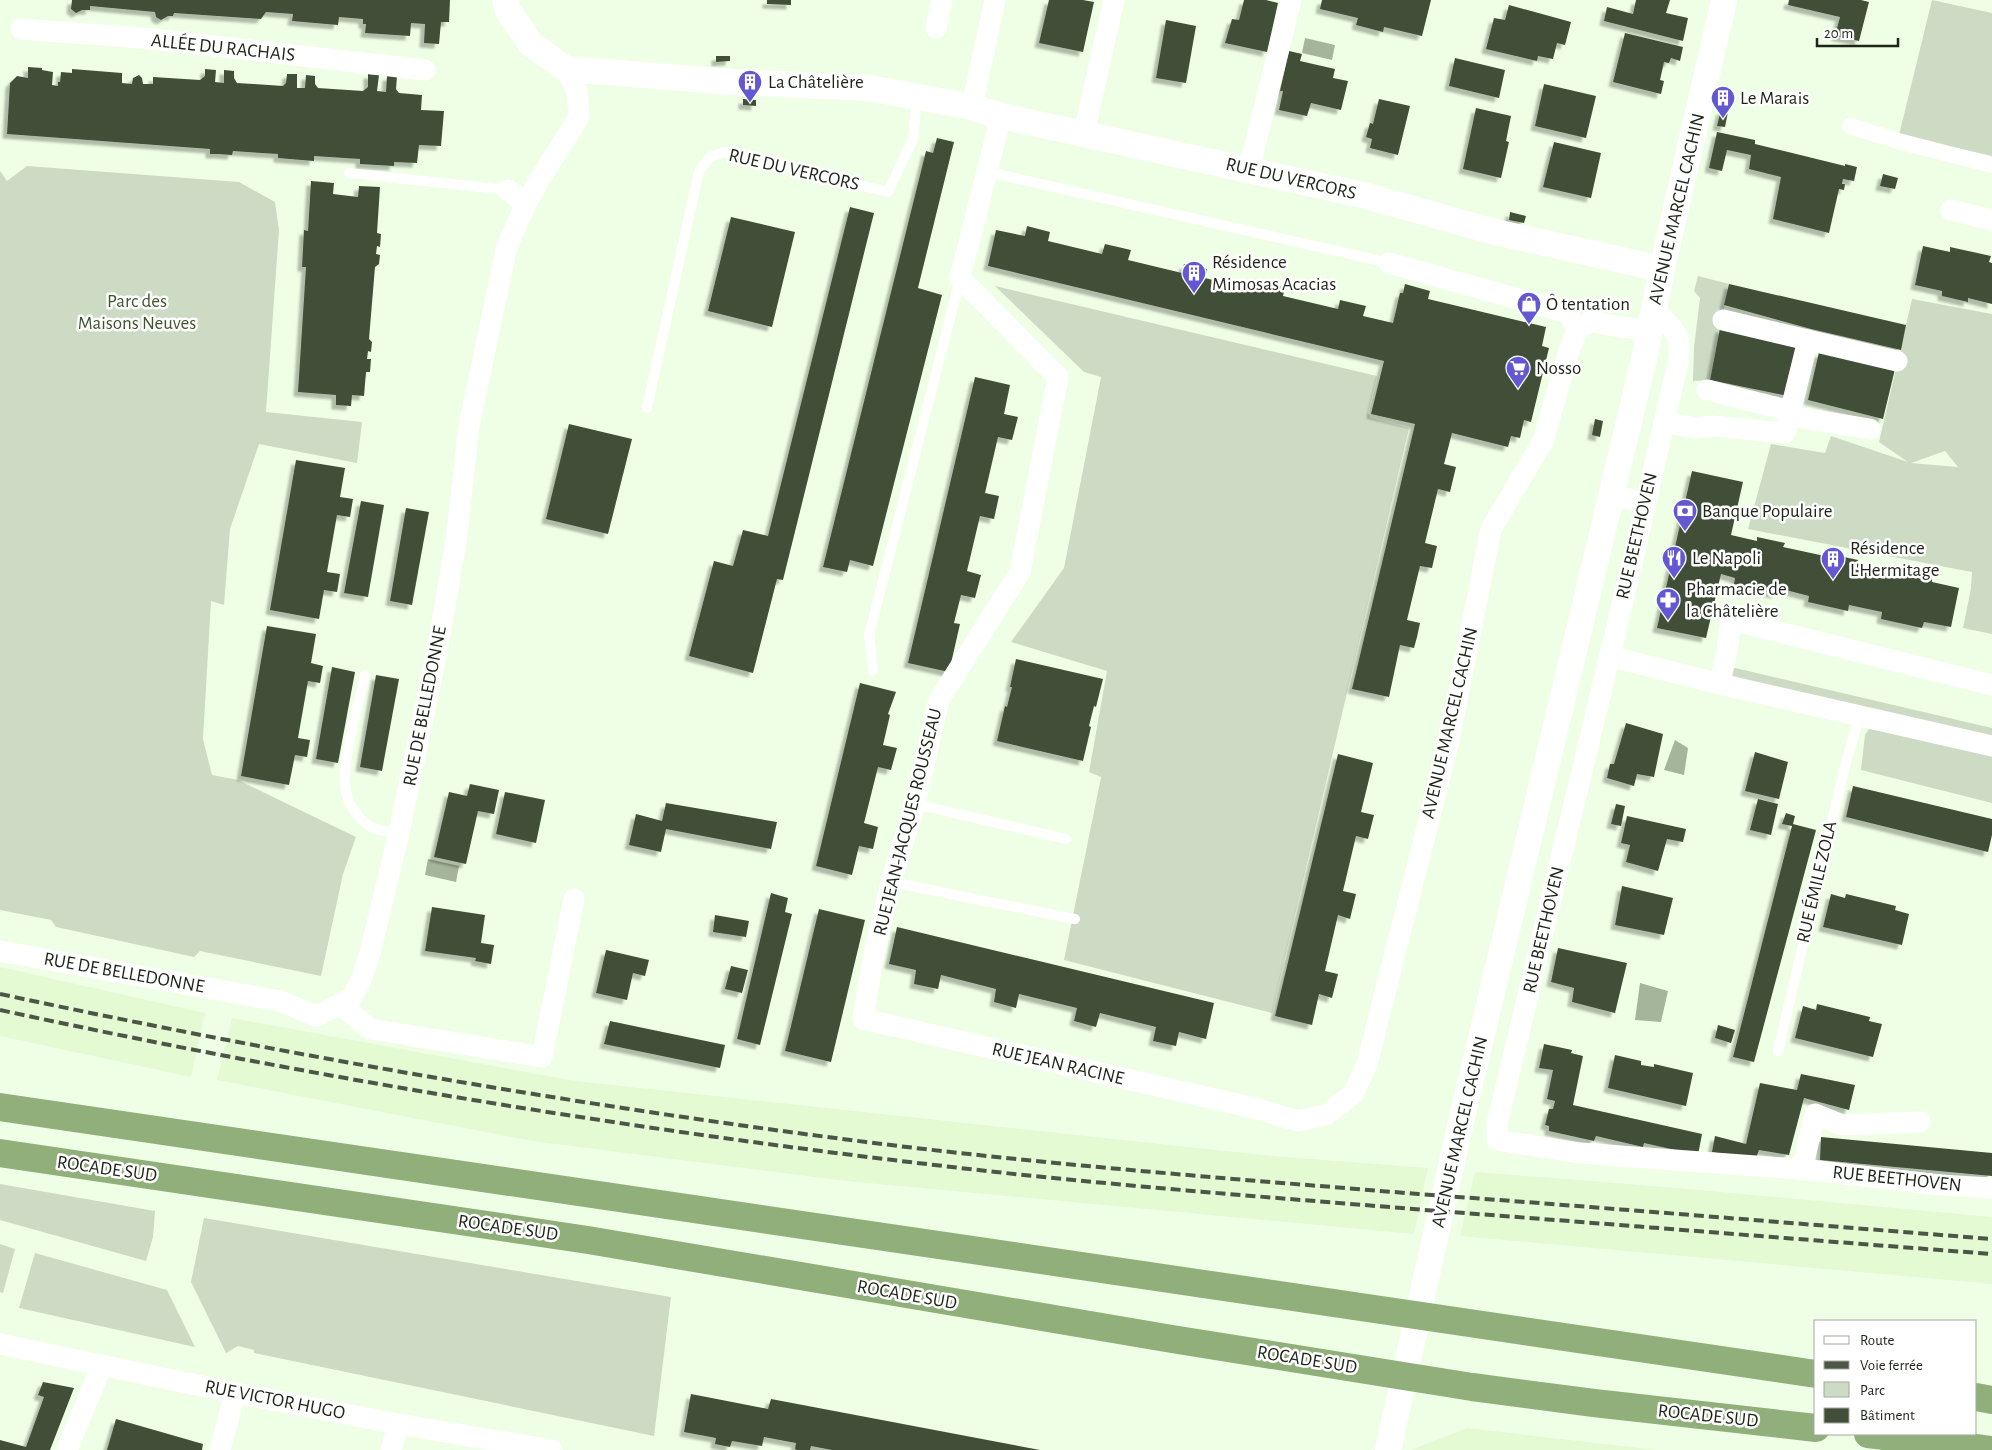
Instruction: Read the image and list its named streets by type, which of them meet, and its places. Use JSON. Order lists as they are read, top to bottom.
{
  "streets": {
    "highway": ["ROCADE SUD"],
    "street": [
      "ALLÉE DU RACHAIS",
      "RUE DU VERCORS",
      "AVENUE MARCEL CACHIN",
      "RUE BEETHOVEN",
      "RUE DE BELLEDONNE",
      "RUE JEAN-JACQUES ROUSSEAU",
      "RUE JEAN RACINE",
      "RUE VICTOR HUGO"
    ],
    "lane": ["RUE ÉMILE ZOLA"]
  },
  "crossings": [
    ["RUE DU VERCORS", "AVENUE MARCEL CACHIN"],
    ["RUE DU VERCORS", "RUE DE BELLEDONNE"],
    ["AVENUE MARCEL CACHIN", "RUE BEETHOVEN"],
    ["AVENUE MARCEL CACHIN", "RUE JEAN RACINE"],
    ["RUE JEAN-JACQUES ROUSSEAU", "RUE JEAN RACINE"]
  ],
  "parks": ["Parc des Maisons Neuves"],
  "places": {
    "building": [
      "La Châtelière",
      "Le Marais",
      "Résidence Mimosas Acacias",
      "Résidence L'Hermitage"
    ],
    "shop": ["Ô tentation"],
    "supermarket": ["Nosso"],
    "bank": ["Banque Populaire"],
    "restaurant": ["Le Napoli"],
    "pharmacy": ["Pharmacie de la Châtelière"]
  },
  "legend": [
    "Route",
    "Voie ferrée",
    "Parc",
    "Bâtiment"
  ],
  "scale_bar": "20 m"
}
